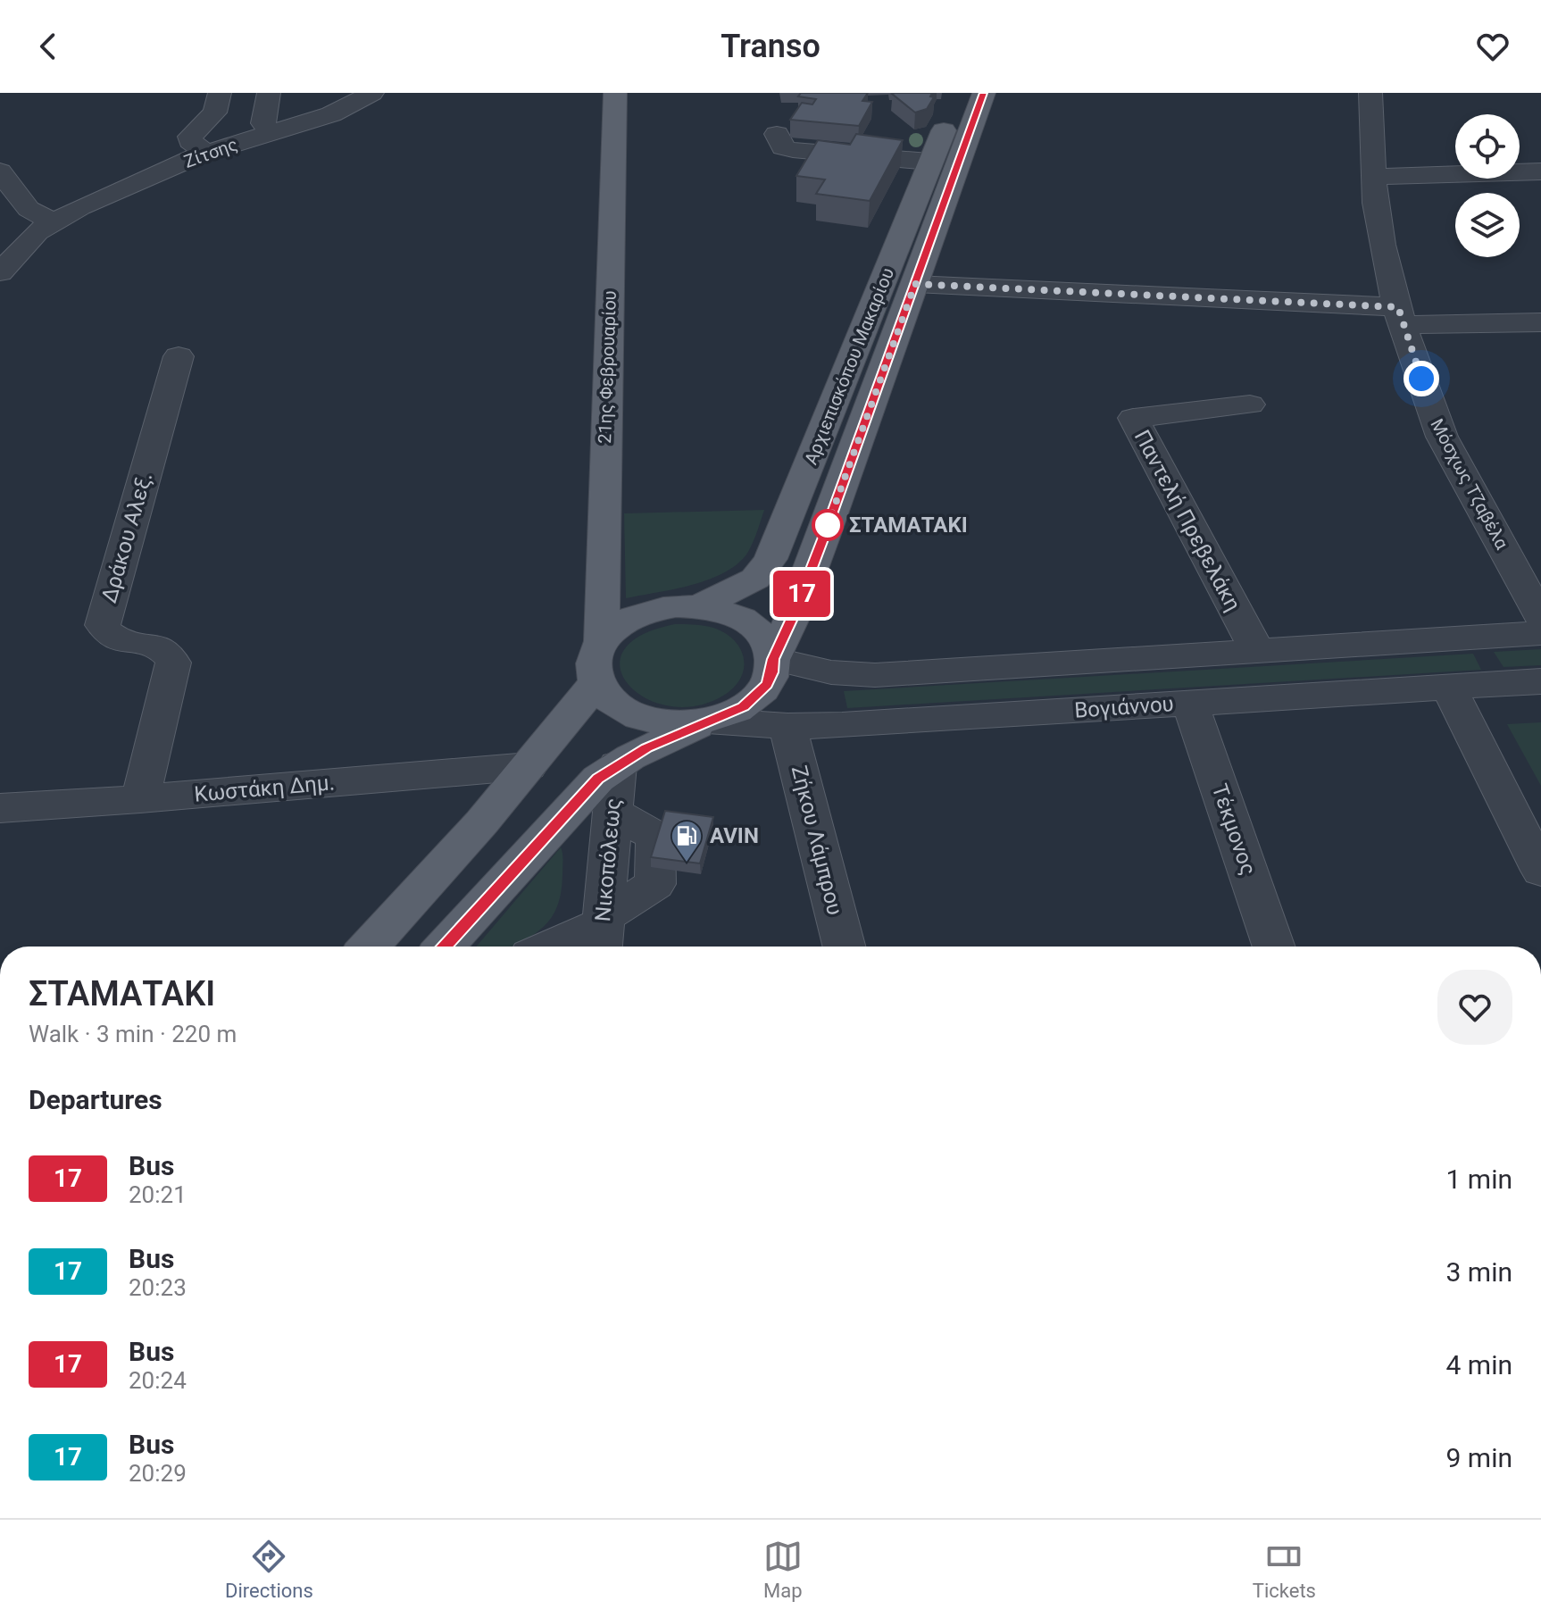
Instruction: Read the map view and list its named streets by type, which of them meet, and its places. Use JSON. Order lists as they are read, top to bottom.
{
  "streets": {
    "main road": ["Αρχιεπισκόπου Μακαρίου", "21ης Φεβρουαρίου"],
    "street": [
      "Ζίτσης",
      "Μόσχως Τζαβέλα",
      "Παντελή Πρεβελάκη",
      "Δράκου Αλεξ.",
      "Βογιάννου",
      "Κωστάκη Δημ.",
      "Τέκμονος",
      "Ζήκου Λάμπρου",
      "Νικοπόλεως"
    ]
  },
  "crossings": [
    ["Αρχιεπισκόπου Μακαρίου", "21ης Φεβρουαρίου"],
    ["Αρχιεπισκόπου Μακαρίου", "Βογιάννου"],
    ["21ης Φεβρουαρίου", "Βογιάννου"],
    ["Δράκου Αλεξ.", "Κωστάκη Δημ."],
    ["Βογιάννου", "Τέκμονος"],
    ["Βογιάννου", "Ζήκου Λάμπρου"]
  ],
  "places": {
    "other": ["ΣΤΑΜΑΤΑΚΙ"],
    "fuel station": ["AVIN"]
  },
  "lines": ["bus line 17"],
  "page": {
    "header": "Transo",
    "on_map": "17",
    "heading": [
      ["ΣΤΑΜΑΤΑΚΙ", "Walk · 3 min · 220 m"],
      "Departures"
    ],
    "list": [
      {
        "mark": "17",
        "name": "Bus",
        "note": "20:21",
        "value": "1 min"
      },
      {
        "mark": "17",
        "name": "Bus",
        "note": "20:23",
        "value": "3 min"
      },
      {
        "mark": "17",
        "name": "Bus",
        "note": "20:24",
        "value": "4 min"
      },
      {
        "mark": "17",
        "name": "Bus",
        "note": "20:29",
        "value": "9 min"
      }
    ],
    "tabs": ["Directions", "Map", "Tickets"]
  }
}
